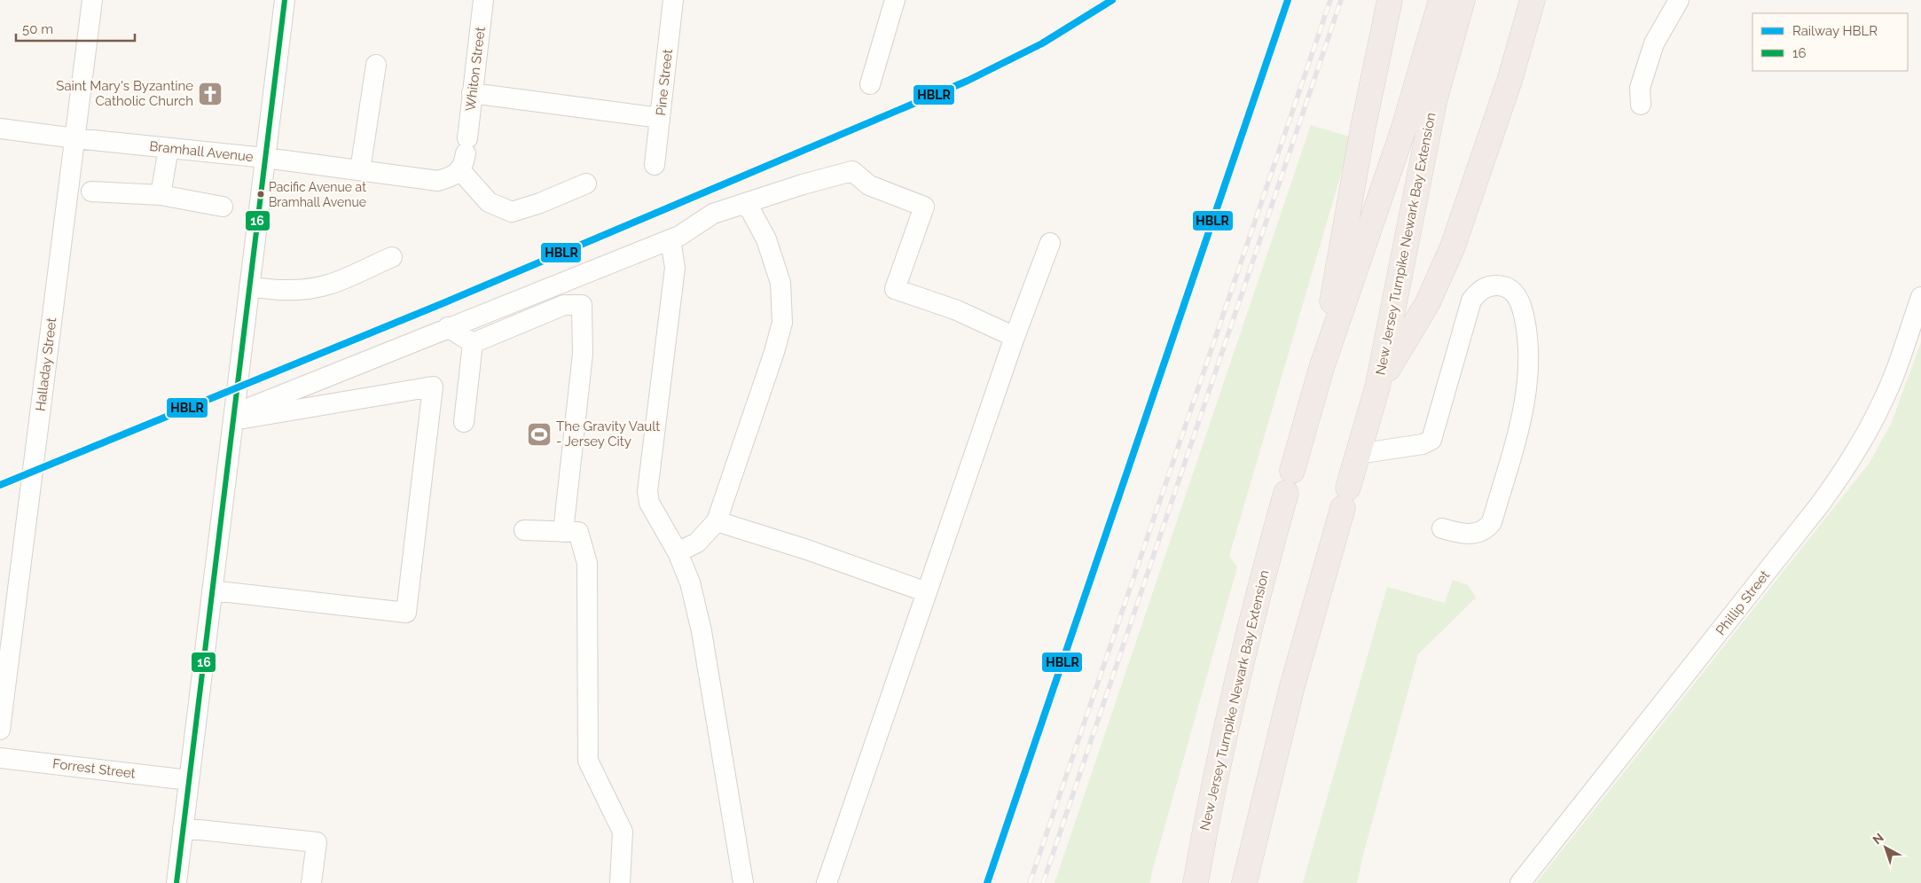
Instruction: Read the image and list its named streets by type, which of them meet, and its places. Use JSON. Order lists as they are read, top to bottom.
{
  "streets": {
    "highway": ["New Jersey Turnpike Newark Bay Extension"],
    "street": [
      "Whiton Street",
      "Pine Street",
      "Bramhall Avenue",
      "Halladay Street",
      "Phillip Street",
      "Forrest Street"
    ]
  },
  "crossings": [
    ["Whiton Street", "Bramhall Avenue"],
    ["Bramhall Avenue", "Halladay Street"]
  ],
  "places": {
    "church": ["Saint Mary's Byzantine Catholic Church"],
    "other": ["Pacific Avenue at Bramhall Avenue"],
    "sports": ["The Gravity Vault - Jersey City"]
  },
  "lines": ["rail line HBLR", "transit line 16"],
  "legend": ["Railway HBLR", "16"],
  "scale_bar": "50 m",
  "north": "top left"
}
